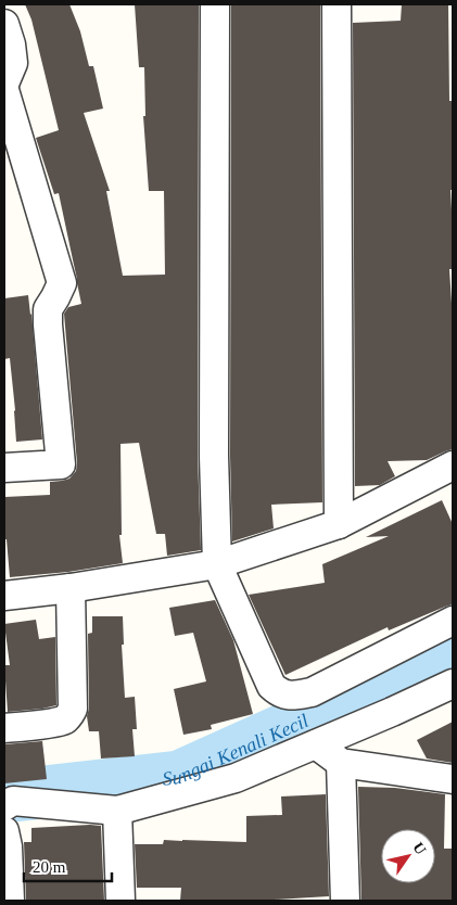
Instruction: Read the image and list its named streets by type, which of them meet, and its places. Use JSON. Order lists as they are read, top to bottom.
{
  "water": ["Sungai Kenali Kecil"],
  "scale_bar": "20 m",
  "north": "top right"
}
